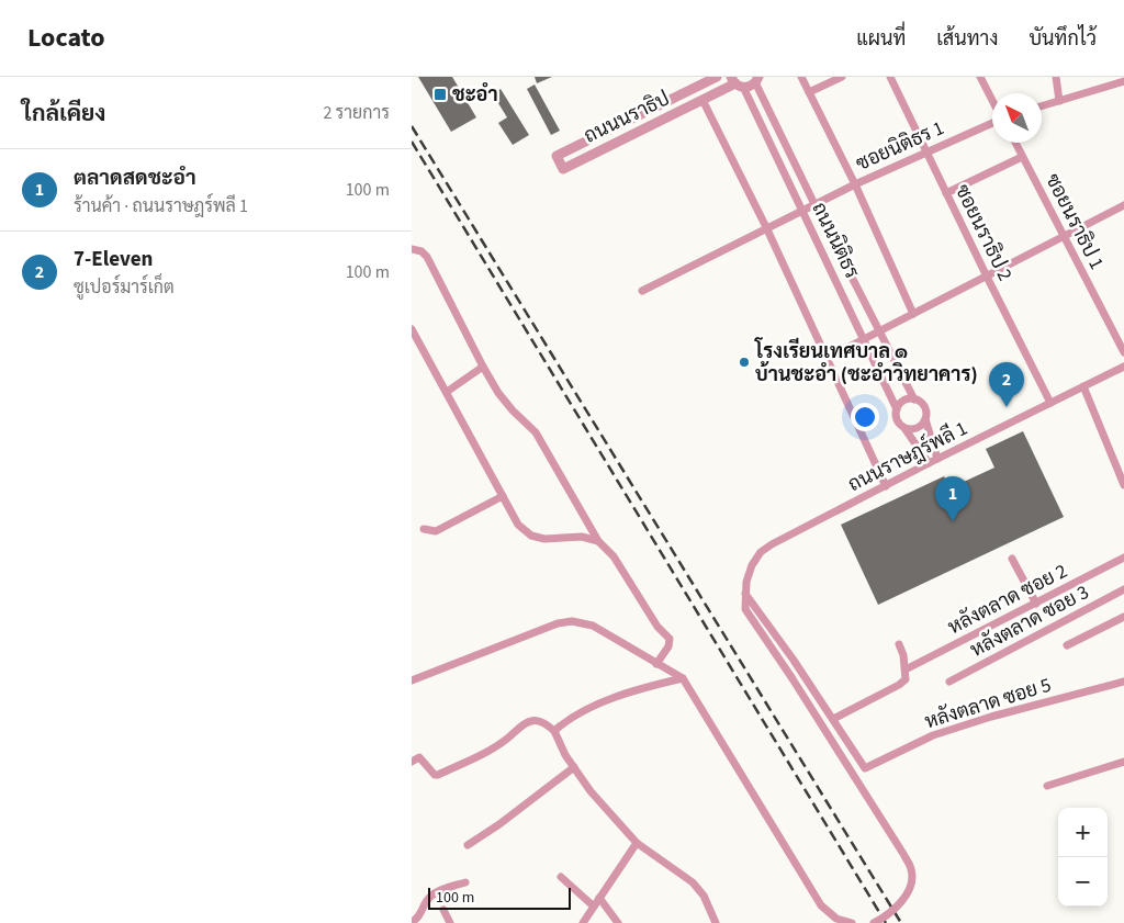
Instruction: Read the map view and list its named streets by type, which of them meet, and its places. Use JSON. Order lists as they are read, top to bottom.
{
  "streets": {
    "street": [
      "ถนนนราธิป",
      "ซอยนิติธร 1",
      "ซอยนราธิป 1",
      "ซอยนราธิป 2",
      "ถนนนิติธร",
      "ถนนราษฎร์พลี 1",
      "หลังตลาด ซอย 2",
      "หลังตลาด ซอย 3",
      "หลังตลาด ซอย 5"
    ]
  },
  "crossings": [
    ["ถนนนราธิป", "ถนนนิติธร"],
    ["ซอยนิติธร 1", "ซอยนราธิป 2"],
    ["ซอยนิติธร 1", "ถนนนิติธร"],
    ["ซอยนราธิป 2", "ถนนราษฎร์พลี 1"]
  ],
  "places": {
    "transit": ["ชะอำ"],
    "other": ["โรงเรียนเทศบาล ๑ บ้านชะอำ (ชะอำวิทยาคาร)"]
  },
  "scale_bar": "100 m",
  "north": "top left",
  "page": {
    "header": "Locato",
    "nav": ["แผนที่", "เส้นทาง", "บันทึกไว้"],
    "heading": ["ใกล้เคียง", "2 รายการ"],
    "list": [
      {
        "mark": "1",
        "name": "ตลาดสดชะอำ",
        "note": "ร้านค้า · ถนนราษฎร์พลี 1",
        "value": "100 m"
      },
      {
        "mark": "2",
        "name": "7-Eleven",
        "note": "ซูเปอร์มาร์เก็ต",
        "value": "100 m"
      }
    ],
    "pins": ["2", "1"],
    "map_buttons": ["+", "−"],
    "scale": "100 m"
  }
}
